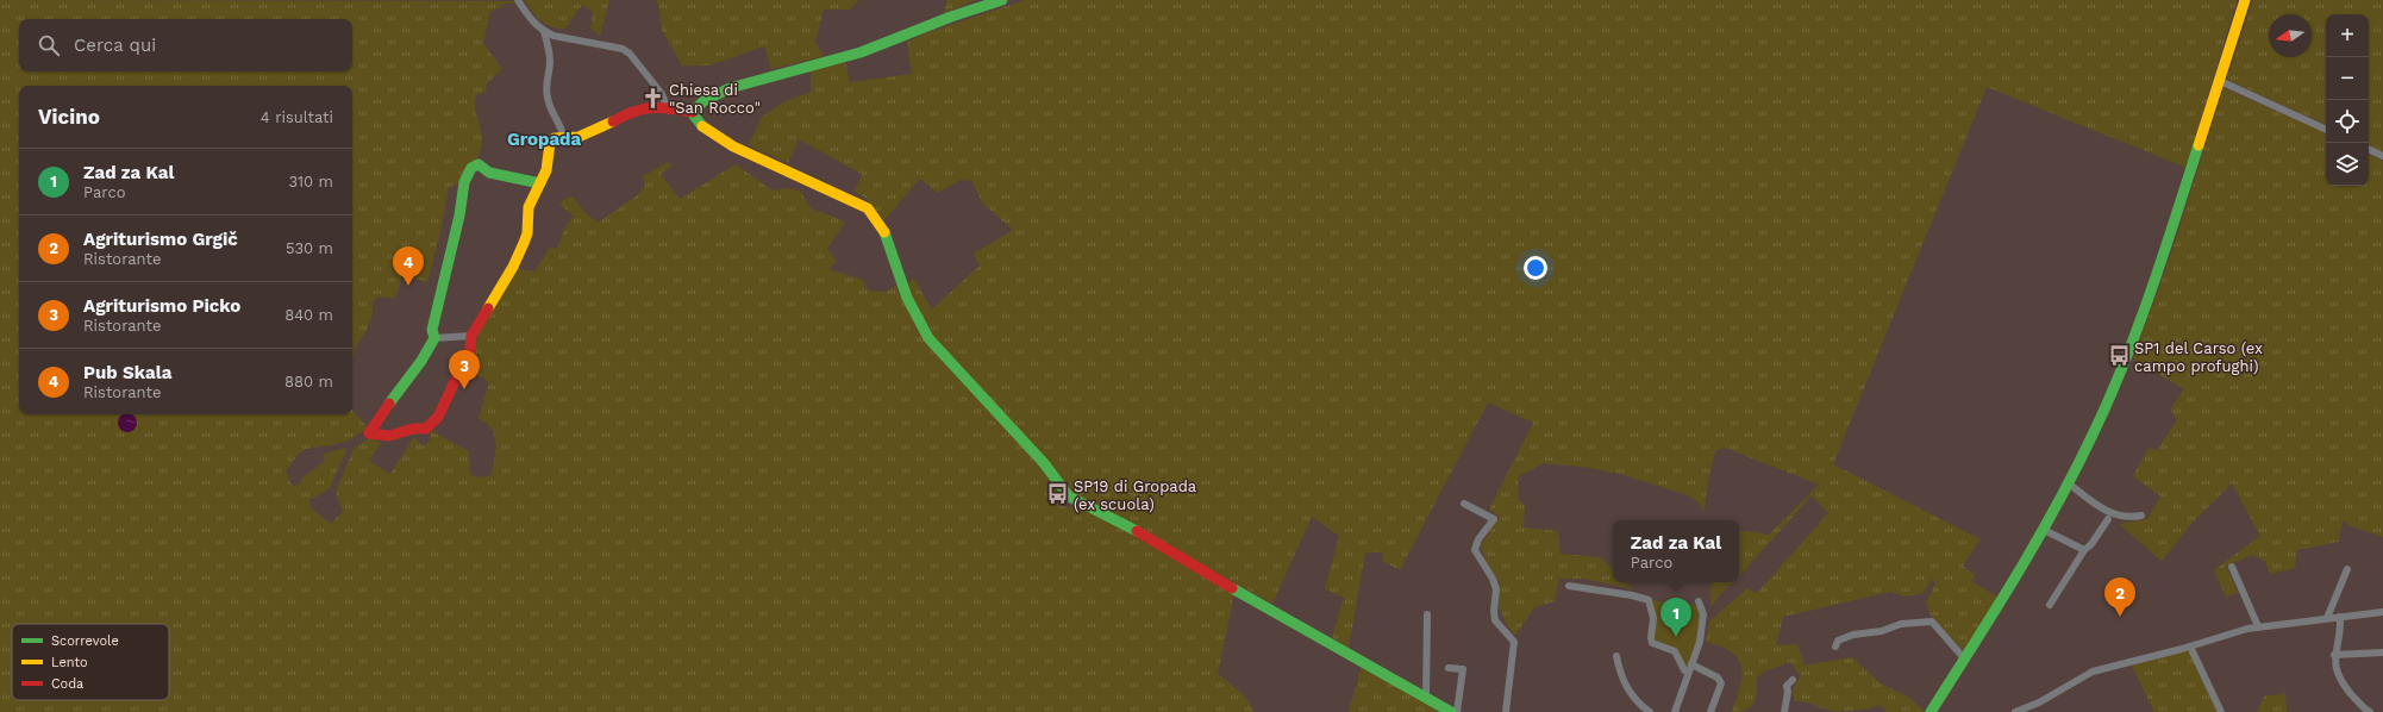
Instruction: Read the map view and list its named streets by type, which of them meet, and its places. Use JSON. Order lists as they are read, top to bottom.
{
  "districts": ["Gropada"],
  "places": {
    "church": ["Chiesa di \"San Rocco\""],
    "bus stop": ["SP1 del Carso (ex campo profughi)", "SP19 di Gropada (ex scuola)"]
  },
  "legend": ["Scorrevole", "Lento", "Coda"],
  "north": "left",
  "page": {
    "map_buttons": ["+", "−"],
    "search": "Cerca qui",
    "heading": ["Vicino", "4 risultati"],
    "list": [
      {
        "mark": "1",
        "name": "Zad za Kal",
        "note": "Parco",
        "value": "310 m"
      },
      {
        "mark": "2",
        "name": "Agriturismo Grgič",
        "note": "Ristorante",
        "value": "530 m"
      },
      {
        "mark": "3",
        "name": "Agriturismo Picko",
        "note": "Ristorante",
        "value": "840 m"
      },
      {
        "mark": "4",
        "name": "Pub Skala",
        "note": "Ristorante",
        "value": "880 m"
      }
    ],
    "pins": [
      "4",
      "3",
      "2",
      "1"
    ],
    "popup": ["Zad za Kal", "Parco"]
  }
}
